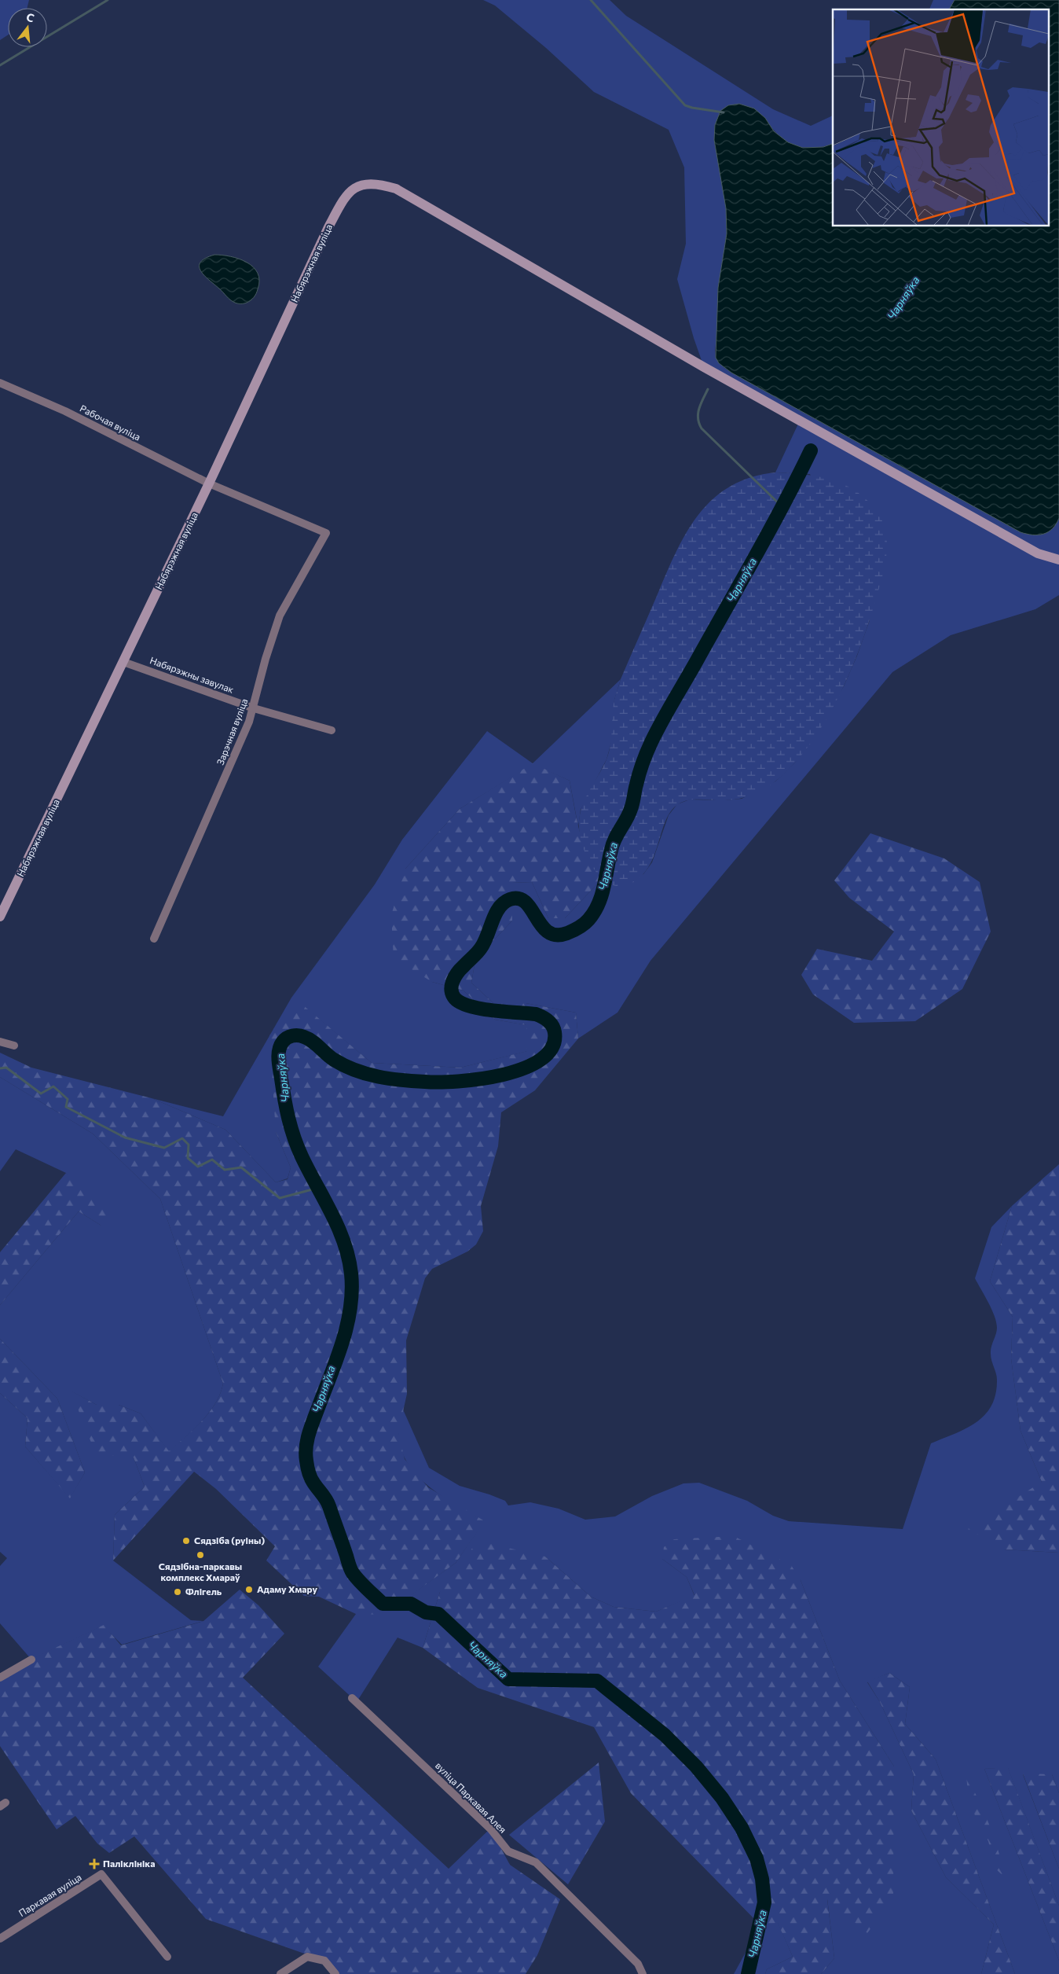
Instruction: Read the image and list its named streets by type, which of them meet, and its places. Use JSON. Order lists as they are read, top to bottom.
{
  "streets": {
    "street": [
      "Набярэжная вуліца",
      "Рабочая вуліца",
      "Набярэжны завулак",
      "Зарэчная вуліца",
      "вуліца Паркавая Алея",
      "Паркавая вуліца"
    ]
  },
  "crossings": [
    ["Набярэжная вуліца", "Рабочая вуліца"],
    ["Набярэжная вуліца", "Набярэжны завулак"],
    ["Рабочая вуліца", "Зарэчная вуліца"],
    ["Набярэжны завулак", "Зарэчная вуліца"]
  ],
  "water": ["Чарняўка"],
  "places": {
    "other": [
      "Сядзіба (руіны)",
      "Сядзібна-паркавы комплекс Хмараў",
      "Адаму Хмару",
      "Флігель"
    ],
    "health": ["Паліклініка"]
  },
  "north": "top"
}
